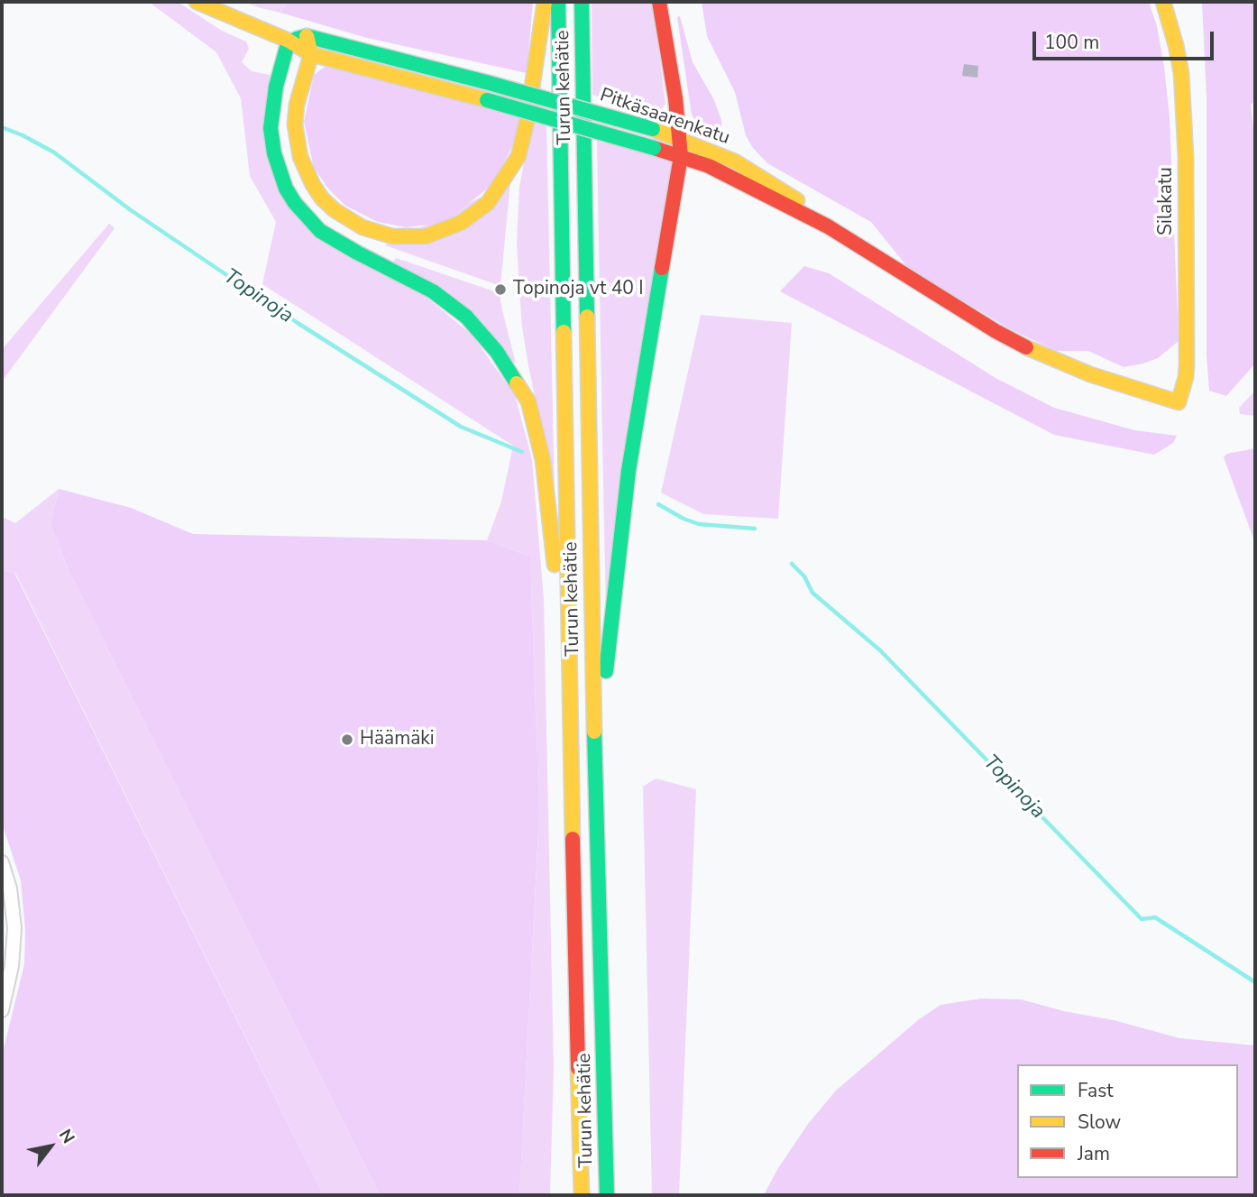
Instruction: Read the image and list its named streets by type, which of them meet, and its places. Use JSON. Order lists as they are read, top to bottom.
{
  "streets": {
    "main road": ["Turun kehätie", "Pitkäsaarenkatu", "Silakatu"]
  },
  "crossings": [
    ["Pitkäsaarenkatu", "Silakatu"]
  ],
  "water": ["Topinoja"],
  "places": ["Topinoja vt 40 I", "Häämäki"],
  "legend": ["Fast", "Slow", "Jam"],
  "scale_bar": "100 m",
  "north": "top right"
}
